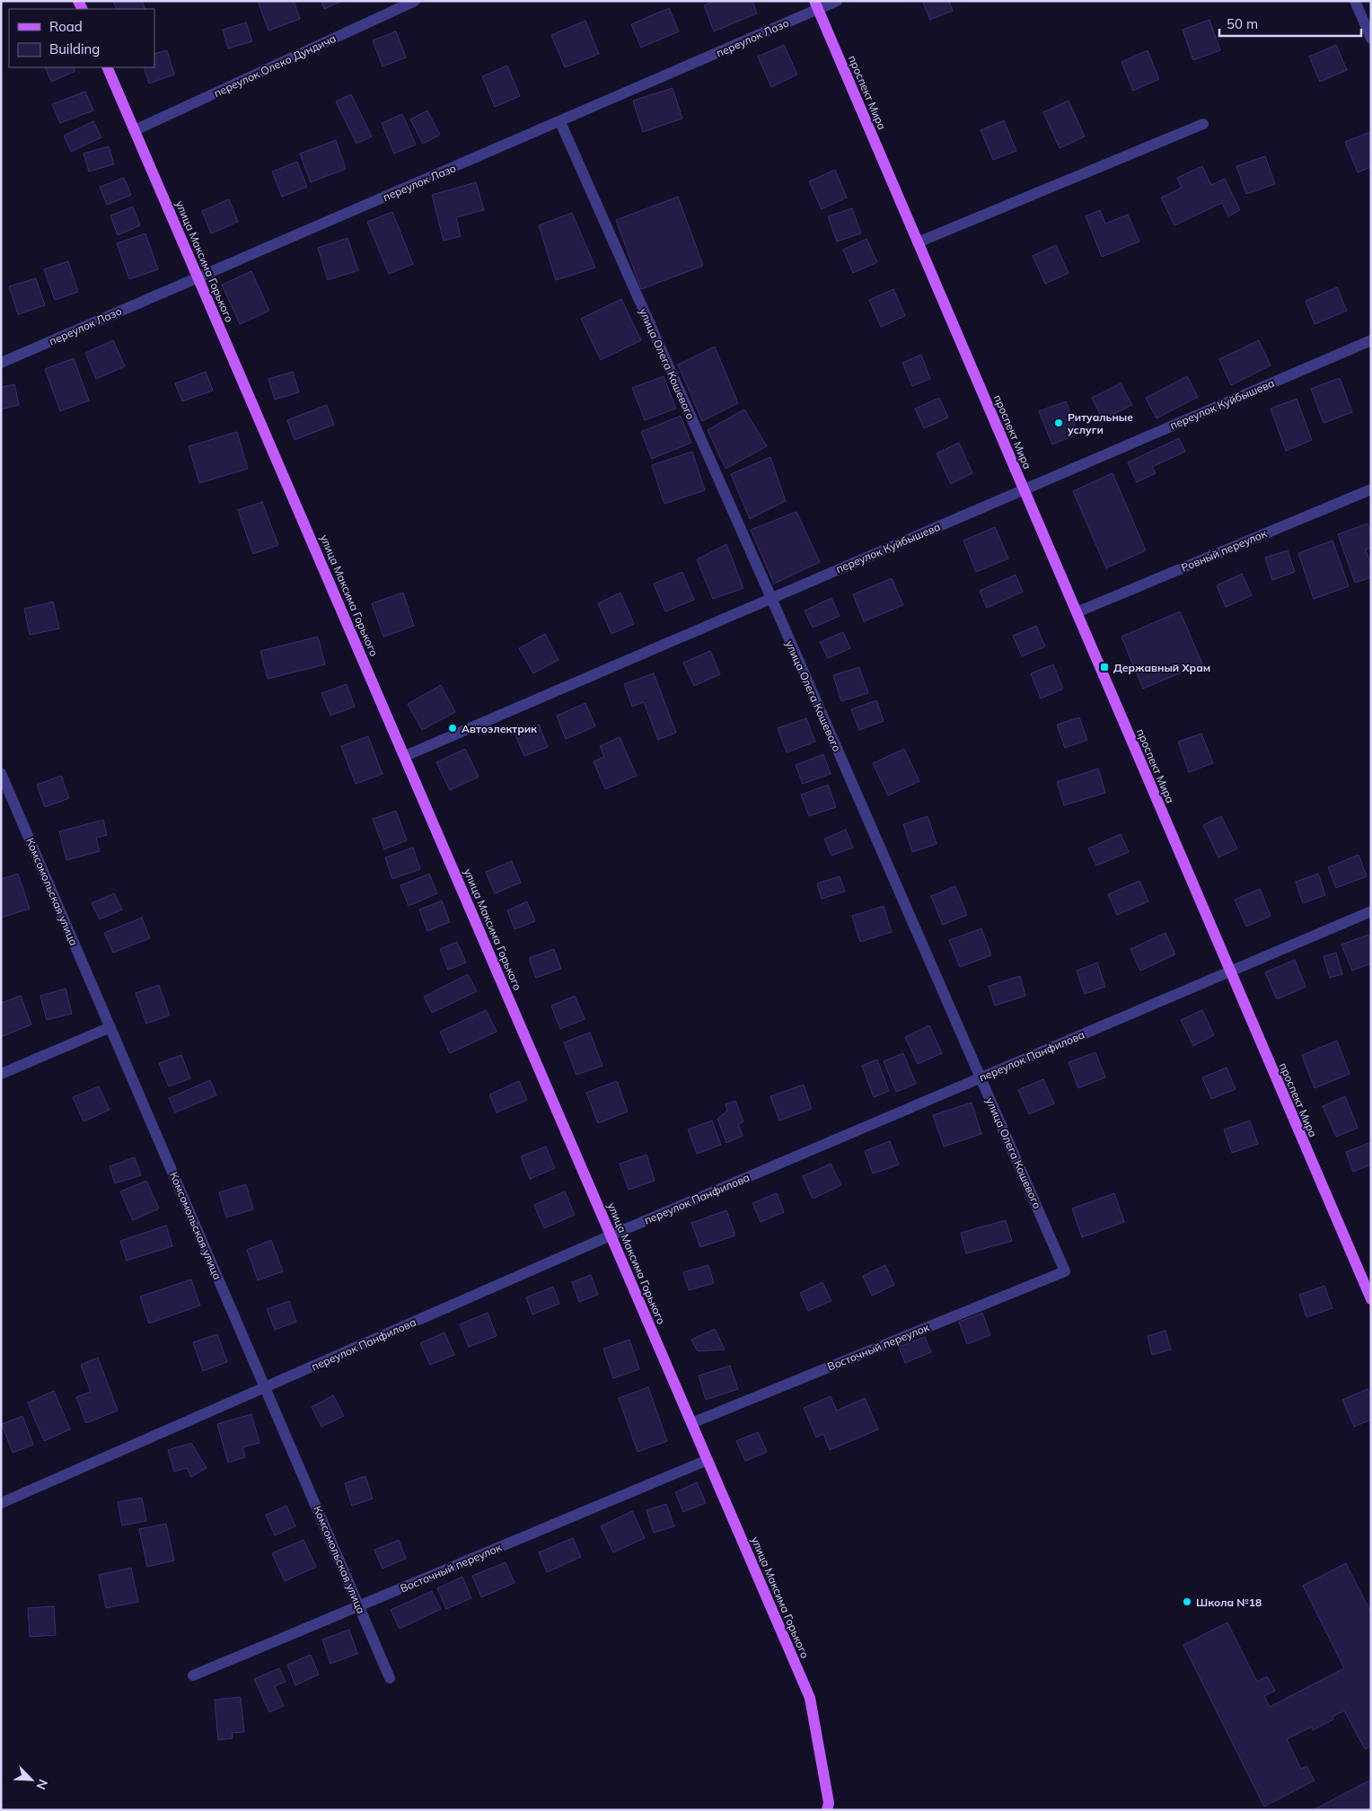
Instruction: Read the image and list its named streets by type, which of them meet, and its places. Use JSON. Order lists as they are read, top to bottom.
{
  "streets": {
    "main road": ["проспект Мира", "улица Максима Горького"],
    "street": [
      "переулок Лазо",
      "переулок Олеко Дундича",
      "улица Олега Кошевого",
      "переулок Куйбышева",
      "Ровный переулок",
      "Комсомольская улица",
      "переулок Панфилова",
      "Восточный переулок"
    ]
  },
  "crossings": [
    ["переулок Лазо", "проспект Мира"],
    ["переулок Лазо", "улица Максима Горького"],
    ["переулок Лазо", "улица Олега Кошевого"],
    ["переулок Олеко Дундича", "улица Максима Горького"],
    ["проспект Мира", "переулок Куйбышева"],
    ["проспект Мира", "Ровный переулок"],
    ["проспект Мира", "переулок Панфилова"],
    ["улица Максима Горького", "переулок Куйбышева"],
    ["улица Максима Горького", "переулок Панфилова"],
    ["улица Максима Горького", "Восточный переулок"],
    ["улица Олега Кошевого", "переулок Куйбышева"],
    ["улица Олега Кошевого", "переулок Панфилова"],
    ["улица Олега Кошевого", "Восточный переулок"],
    ["Комсомольская улица", "переулок Панфилова"],
    ["Комсомольская улица", "Восточный переулок"]
  ],
  "places": {
    "other": ["Ритуальные услуги", "Автоэлектрик", "Школа №18"],
    "transit": ["Державный Храм"]
  },
  "legend": ["Road", "Building"],
  "scale_bar": "50 m",
  "north": "bottom right"
}
